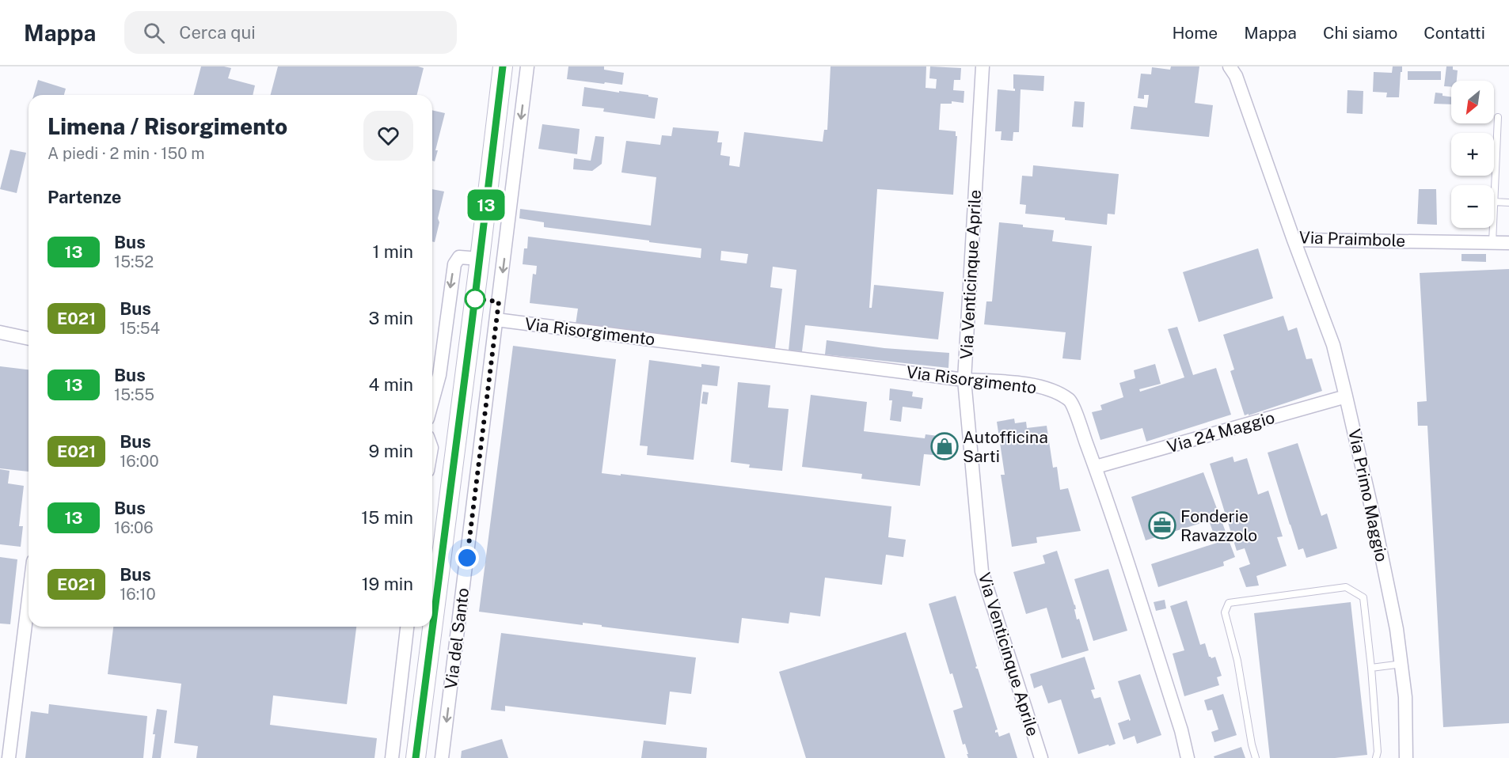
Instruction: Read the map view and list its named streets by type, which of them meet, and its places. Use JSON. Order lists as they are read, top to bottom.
{
  "streets": {
    "street": [
      "Via Praimbole",
      "Via Venticinque Aprile",
      "Via Risorgimento",
      "Via 24 Maggio",
      "Via Primo Maggio",
      "Via del Santo"
    ]
  },
  "crossings": [
    ["Via Praimbole", "Via Primo Maggio"],
    ["Via Venticinque Aprile", "Via Risorgimento"],
    ["Via Risorgimento", "Via 24 Maggio"],
    ["Via Risorgimento", "Via del Santo"],
    ["Via 24 Maggio", "Via Primo Maggio"]
  ],
  "places": {
    "shop": ["Autofficina Sarti"],
    "office": ["Fonderie Ravazzolo"]
  },
  "lines": ["bus line 13"],
  "north": "bottom left",
  "page": {
    "header": "Mappa",
    "search": "Cerca qui",
    "nav": [
      "Home",
      "Mappa",
      "Chi siamo",
      "Contatti"
    ],
    "on_map": "13",
    "map_buttons": ["+", "−"],
    "heading": [
      ["Limena / Risorgimento", "A piedi · 2 min · 150 m"],
      "Partenze"
    ],
    "list": [
      {
        "mark": "13",
        "name": "Bus",
        "note": "15:52",
        "value": "1 min"
      },
      {
        "mark": "E021",
        "name": "Bus",
        "note": "15:54",
        "value": "3 min"
      },
      {
        "mark": "13",
        "name": "Bus",
        "note": "15:55",
        "value": "4 min"
      },
      {
        "mark": "E021",
        "name": "Bus",
        "note": "16:00",
        "value": "9 min"
      },
      {
        "mark": "13",
        "name": "Bus",
        "note": "16:06",
        "value": "15 min"
      },
      {
        "mark": "E021",
        "name": "Bus",
        "note": "16:10",
        "value": "19 min"
      }
    ]
  }
}
